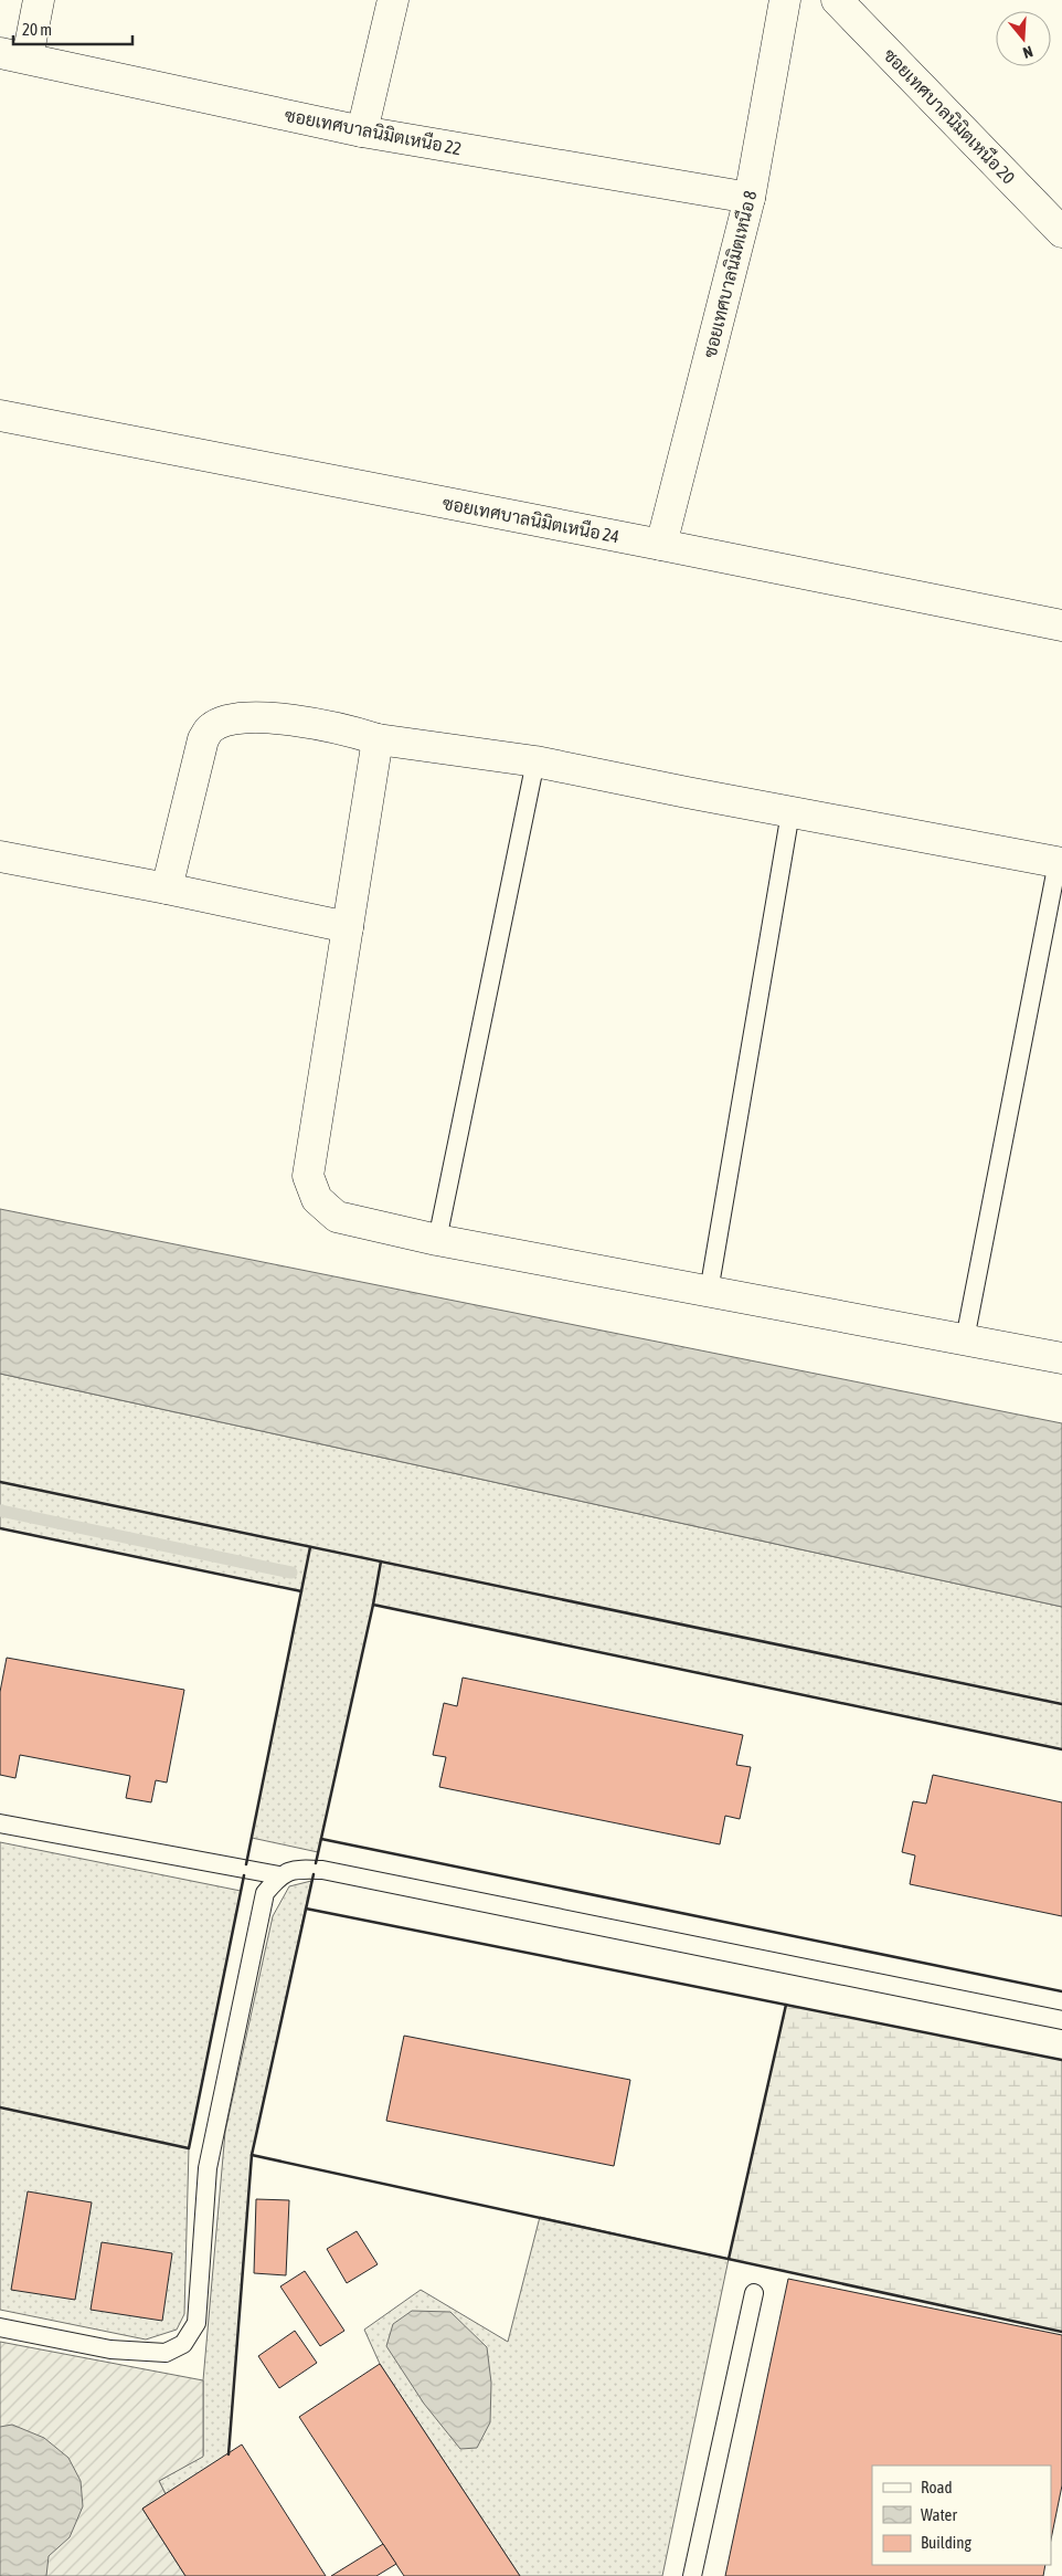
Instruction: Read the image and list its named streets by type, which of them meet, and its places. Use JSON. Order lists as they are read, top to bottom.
{
  "streets": {
    "street": [
      "ซอยเทศบาลนิมิตเหนือ 20",
      "ซอยเทศบาลนิมิตเหนือ 22",
      "ซอยเทศบาลนิมิตเหนือ 8",
      "ซอยเทศบาลนิมิตเหนือ 24"
    ]
  },
  "crossings": [
    ["ซอยเทศบาลนิมิตเหนือ 22", "ซอยเทศบาลนิมิตเหนือ 8"],
    ["ซอยเทศบาลนิมิตเหนือ 8", "ซอยเทศบาลนิมิตเหนือ 24"]
  ],
  "legend": ["Road", "Water", "Building"],
  "scale_bar": "20 m",
  "north": "bottom"
}
